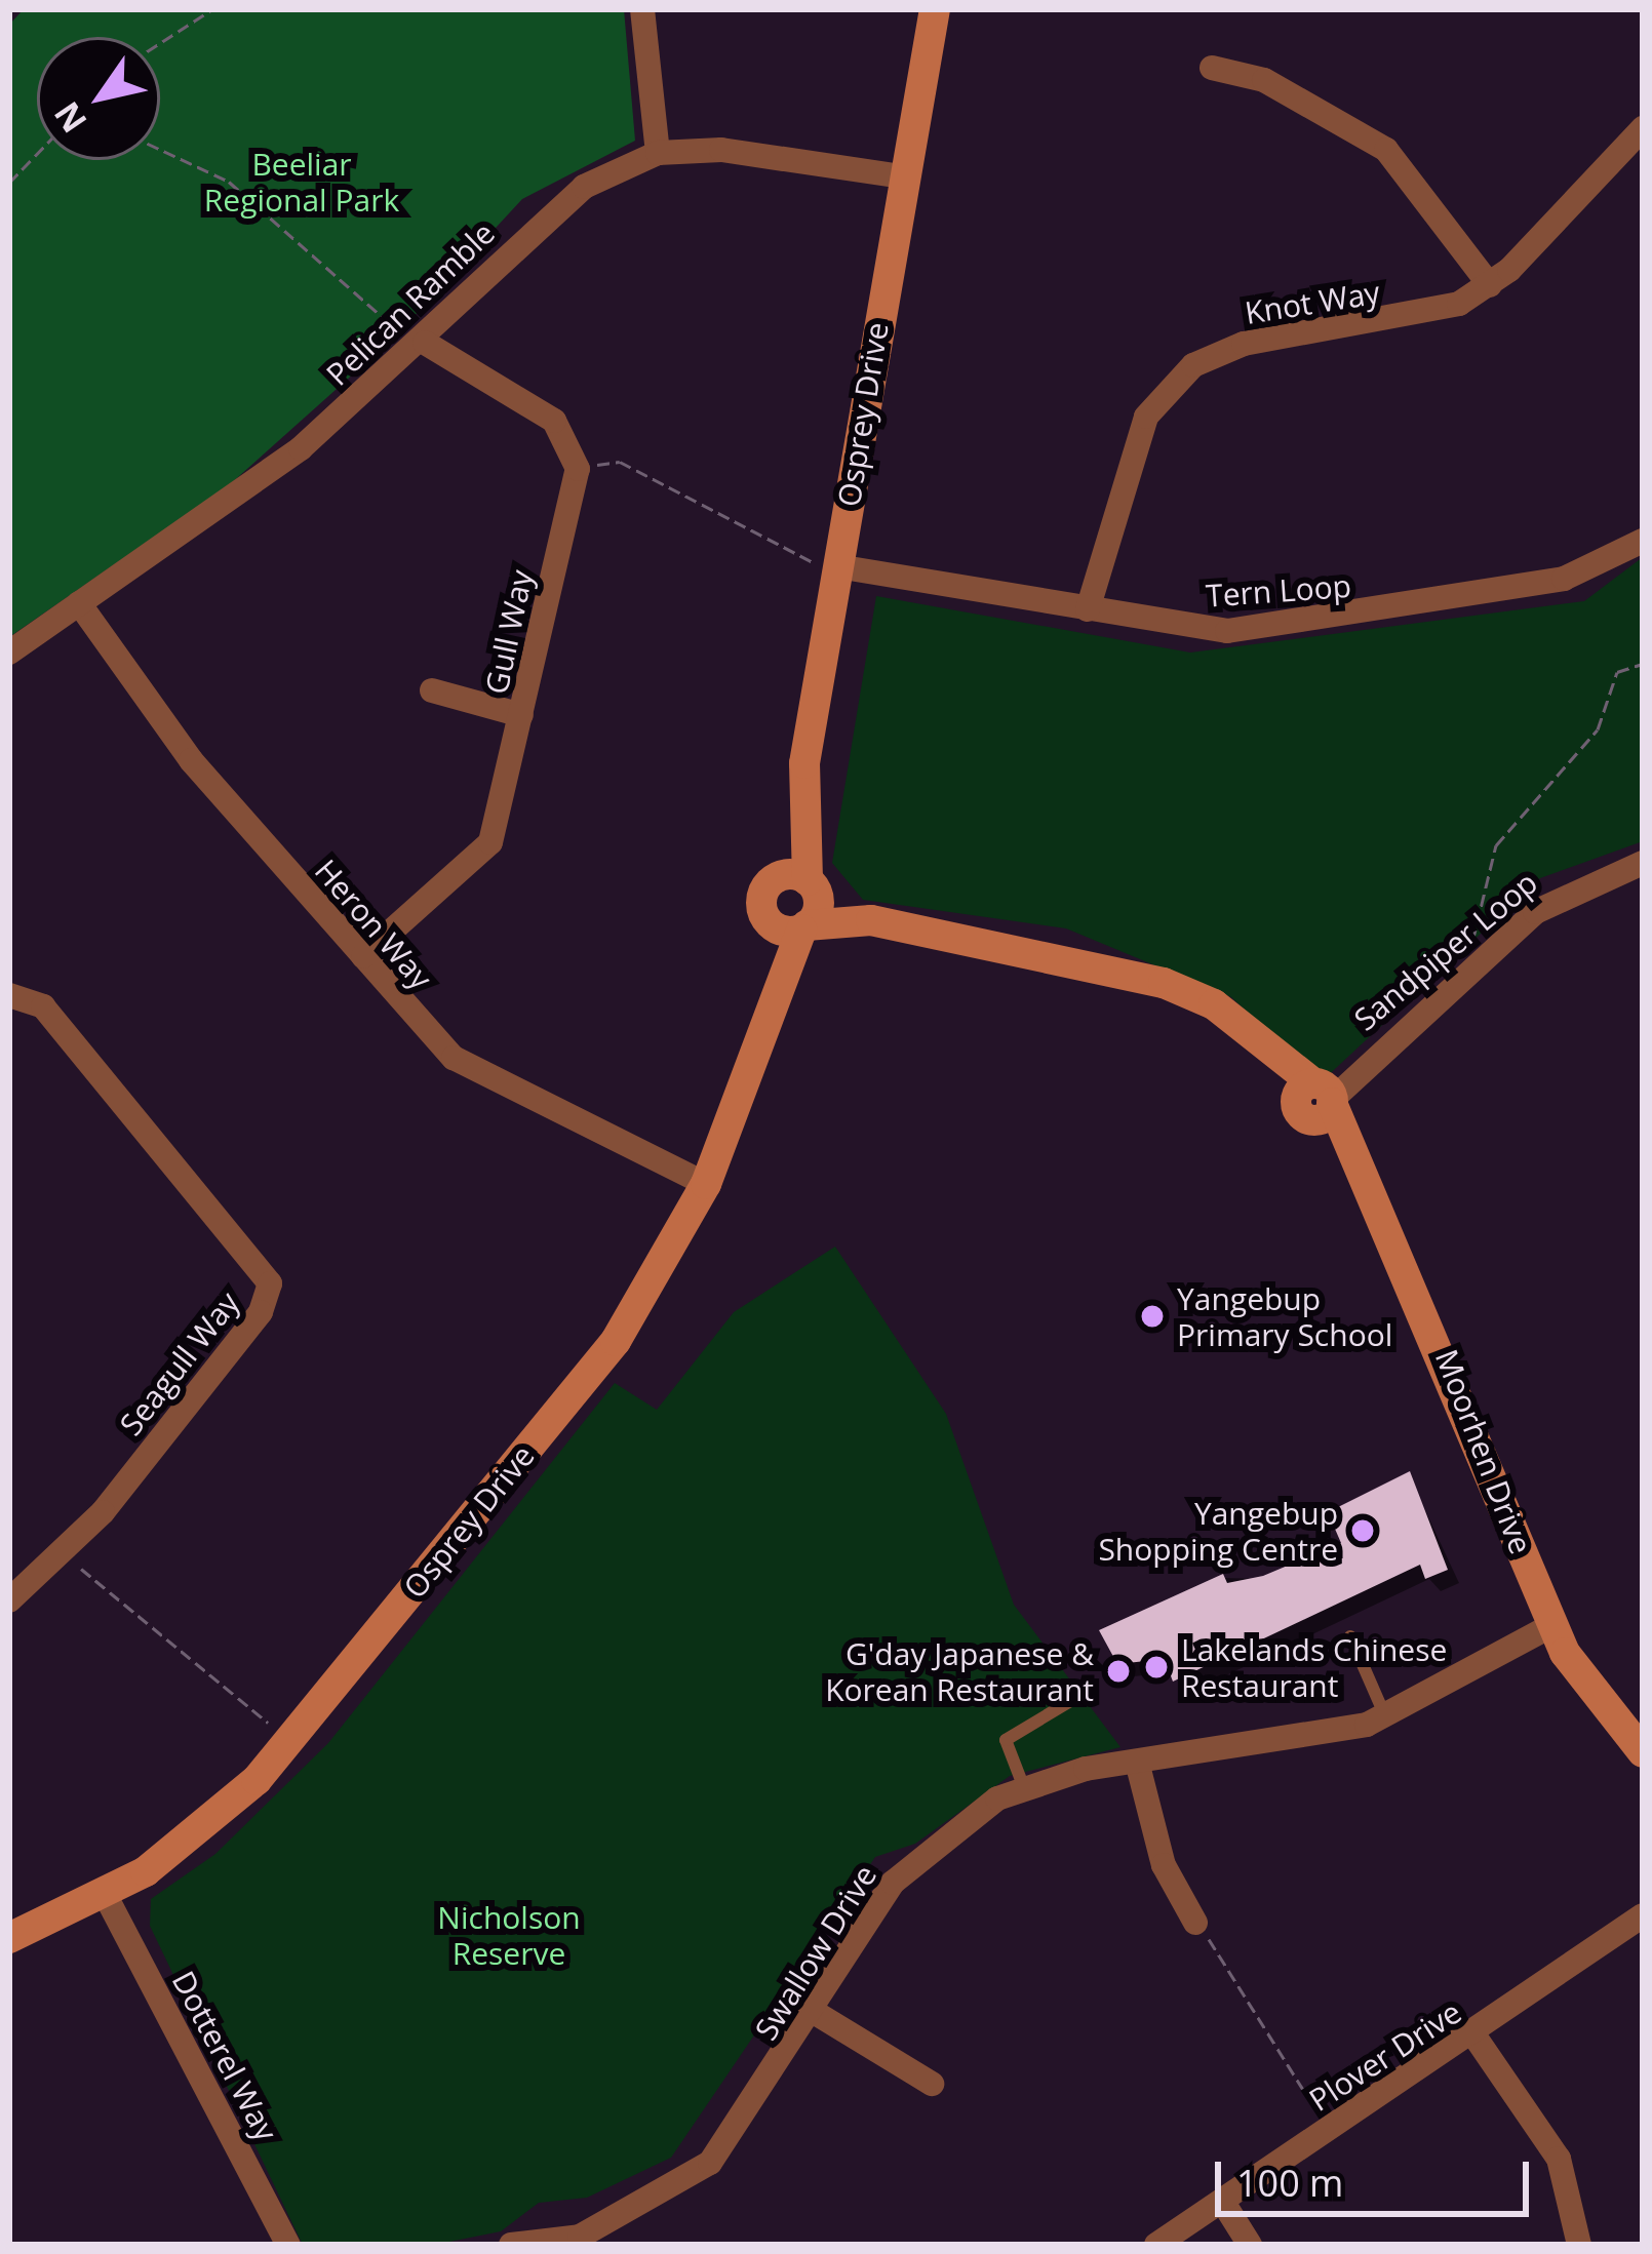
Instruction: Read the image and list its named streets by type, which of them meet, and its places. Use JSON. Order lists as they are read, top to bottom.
{
  "streets": {
    "street": [
      "Knot Way",
      "Pelican Ramble",
      "Osprey Drive",
      "Tern Loop",
      "Gull Way",
      "Heron Way",
      "Sandpiper Loop",
      "Seagull Way",
      "Moorhen Drive",
      "Swallow Drive",
      "Dotterel Way",
      "Plover Drive"
    ]
  },
  "crossings": [
    ["Knot Way", "Tern Loop"],
    ["Pelican Ramble", "Osprey Drive"],
    ["Pelican Ramble", "Heron Way"],
    ["Osprey Drive", "Tern Loop"],
    ["Osprey Drive", "Heron Way"],
    ["Osprey Drive", "Moorhen Drive"],
    ["Osprey Drive", "Dotterel Way"],
    ["Gull Way", "Heron Way"],
    ["Sandpiper Loop", "Moorhen Drive"],
    ["Moorhen Drive", "Swallow Drive"]
  ],
  "parks": ["Beeliar Regional Park", "Nicholson Reserve"],
  "places": [
    "Yangebup Primary School",
    "Yangebup Shopping Centre",
    "Lakelands Chinese Restaurant",
    "G'day Japanese & Korean Restaurant"
  ],
  "scale_bar": "100 m",
  "north": "bottom left"
}
